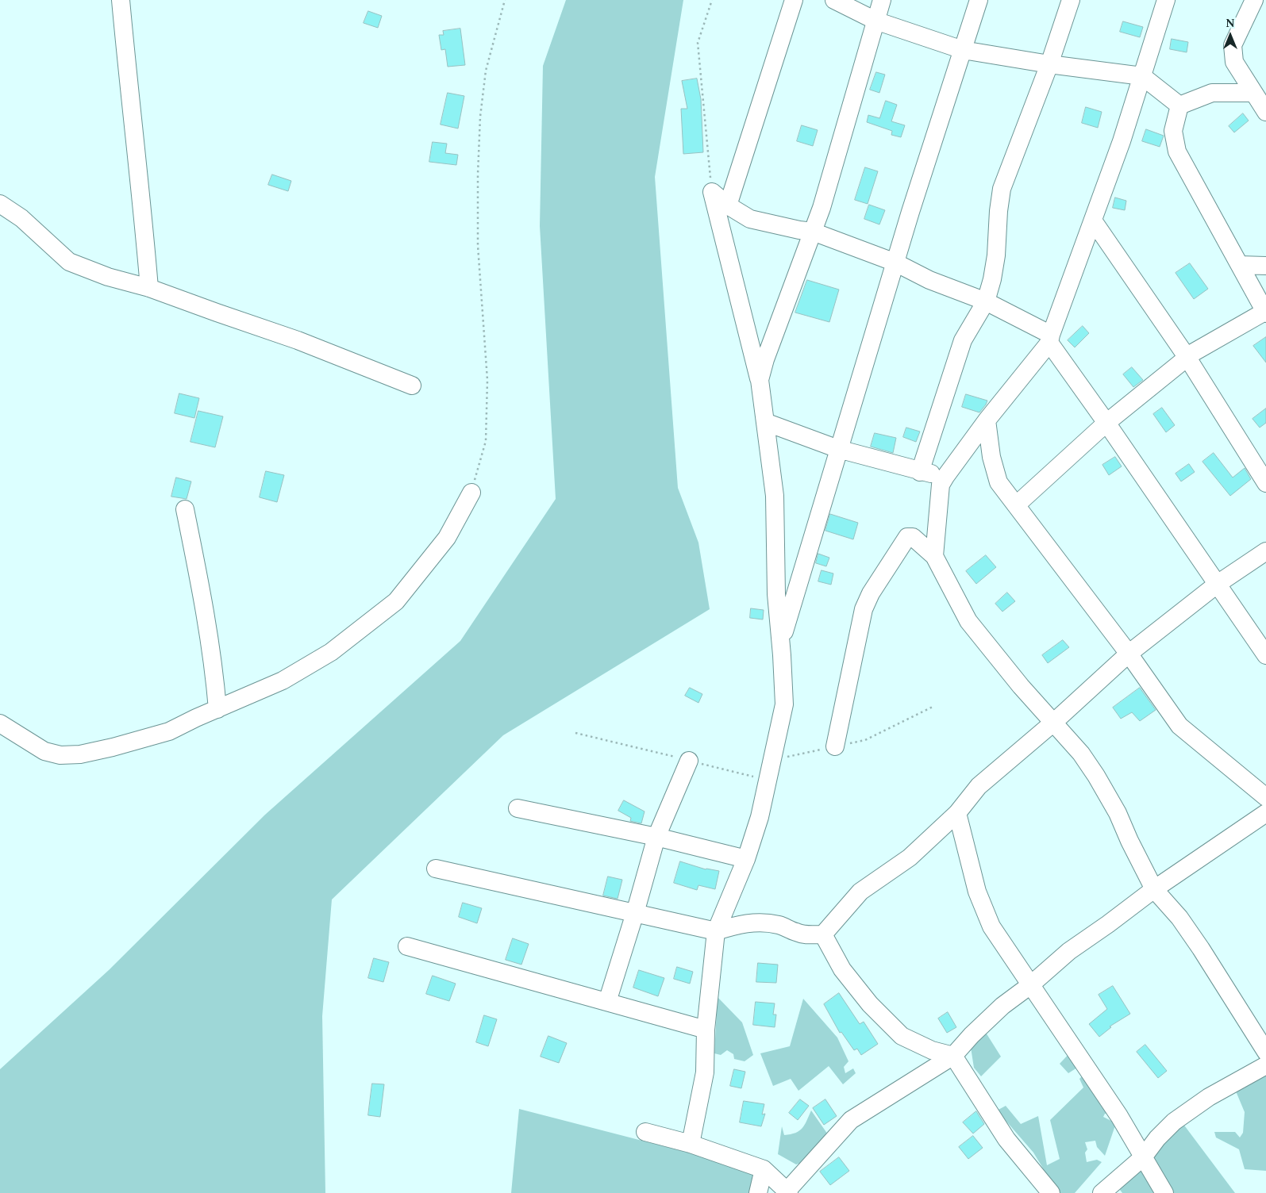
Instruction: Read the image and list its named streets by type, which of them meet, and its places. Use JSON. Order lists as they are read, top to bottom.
{
  "north": "top"
}
